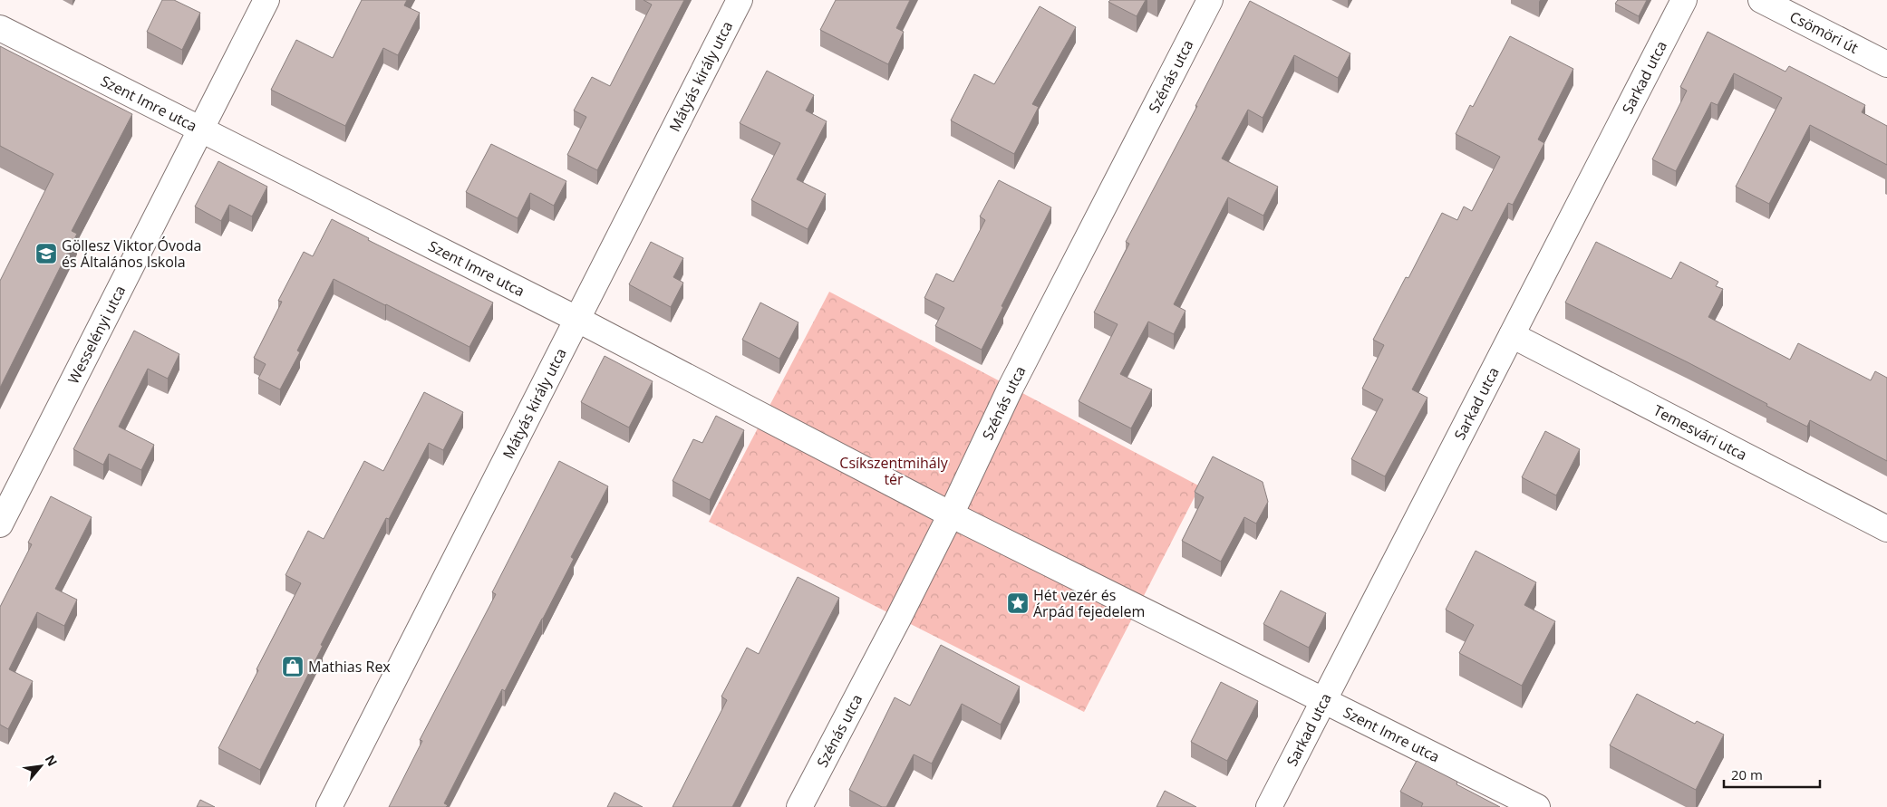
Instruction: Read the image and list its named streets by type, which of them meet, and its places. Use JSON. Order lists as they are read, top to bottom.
{
  "streets": {
    "street": [
      "Csömöri út",
      "Mátyás király utca",
      "Szénás utca",
      "Sarkad utca",
      "Szent Imre utca",
      "Wesselényi utca",
      "Temesvári utca"
    ]
  },
  "crossings": [
    ["Mátyás király utca", "Szent Imre utca"],
    ["Szénás utca", "Szent Imre utca"],
    ["Sarkad utca", "Szent Imre utca"],
    ["Sarkad utca", "Temesvári utca"],
    ["Szent Imre utca", "Wesselényi utca"]
  ],
  "parks": ["Csíkszentmihály tér"],
  "places": {
    "school or university": ["Göllesz Viktor Óvoda és Általános Iskola"],
    "place": ["Hét vezér és Árpád fejedelem"],
    "shop": ["Mathias Rex"]
  },
  "scale_bar": "20 m",
  "north": "top right"
}
